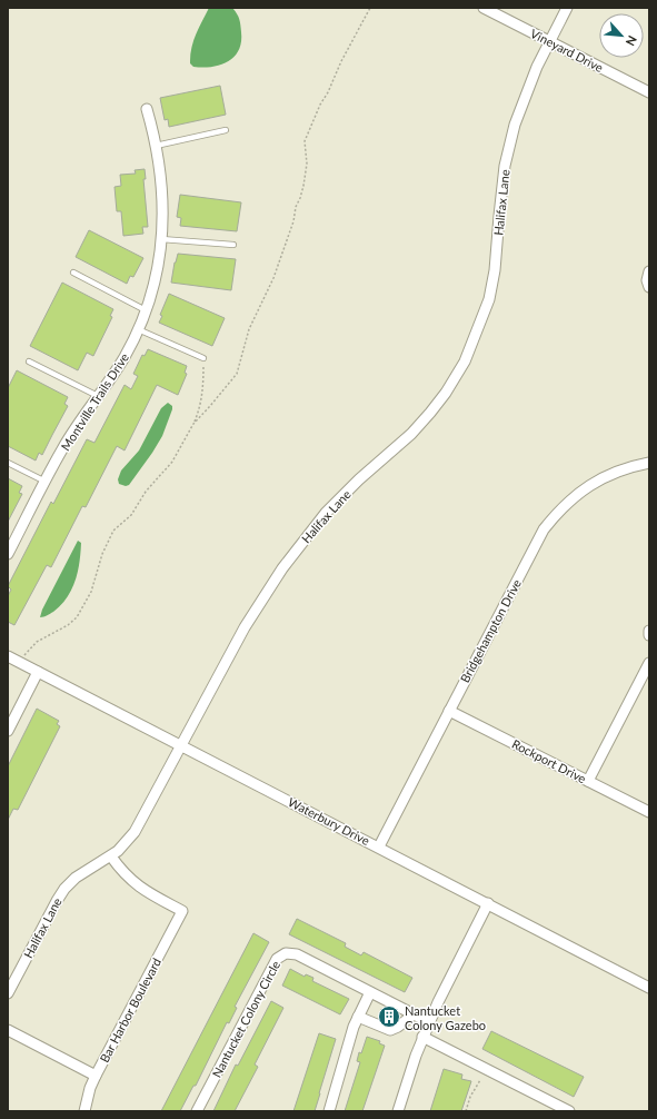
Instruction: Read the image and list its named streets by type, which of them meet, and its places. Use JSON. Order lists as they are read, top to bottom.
{
  "streets": {
    "street": [
      "Vineyard Drive",
      "Halifax Lane",
      "Montville Trails Drive",
      "Bridgehampton Drive",
      "Rockport Drive",
      "Waterbury Drive",
      "Bar Harbor Boulevard",
      "Nantucket Colony Circle"
    ]
  },
  "crossings": [
    ["Vineyard Drive", "Halifax Lane"],
    ["Halifax Lane", "Waterbury Drive"],
    ["Halifax Lane", "Bar Harbor Boulevard"],
    ["Bridgehampton Drive", "Rockport Drive"],
    ["Bridgehampton Drive", "Waterbury Drive"]
  ],
  "places": {
    "building": ["Nantucket Colony Gazebo"]
  },
  "north": "bottom right"
}
